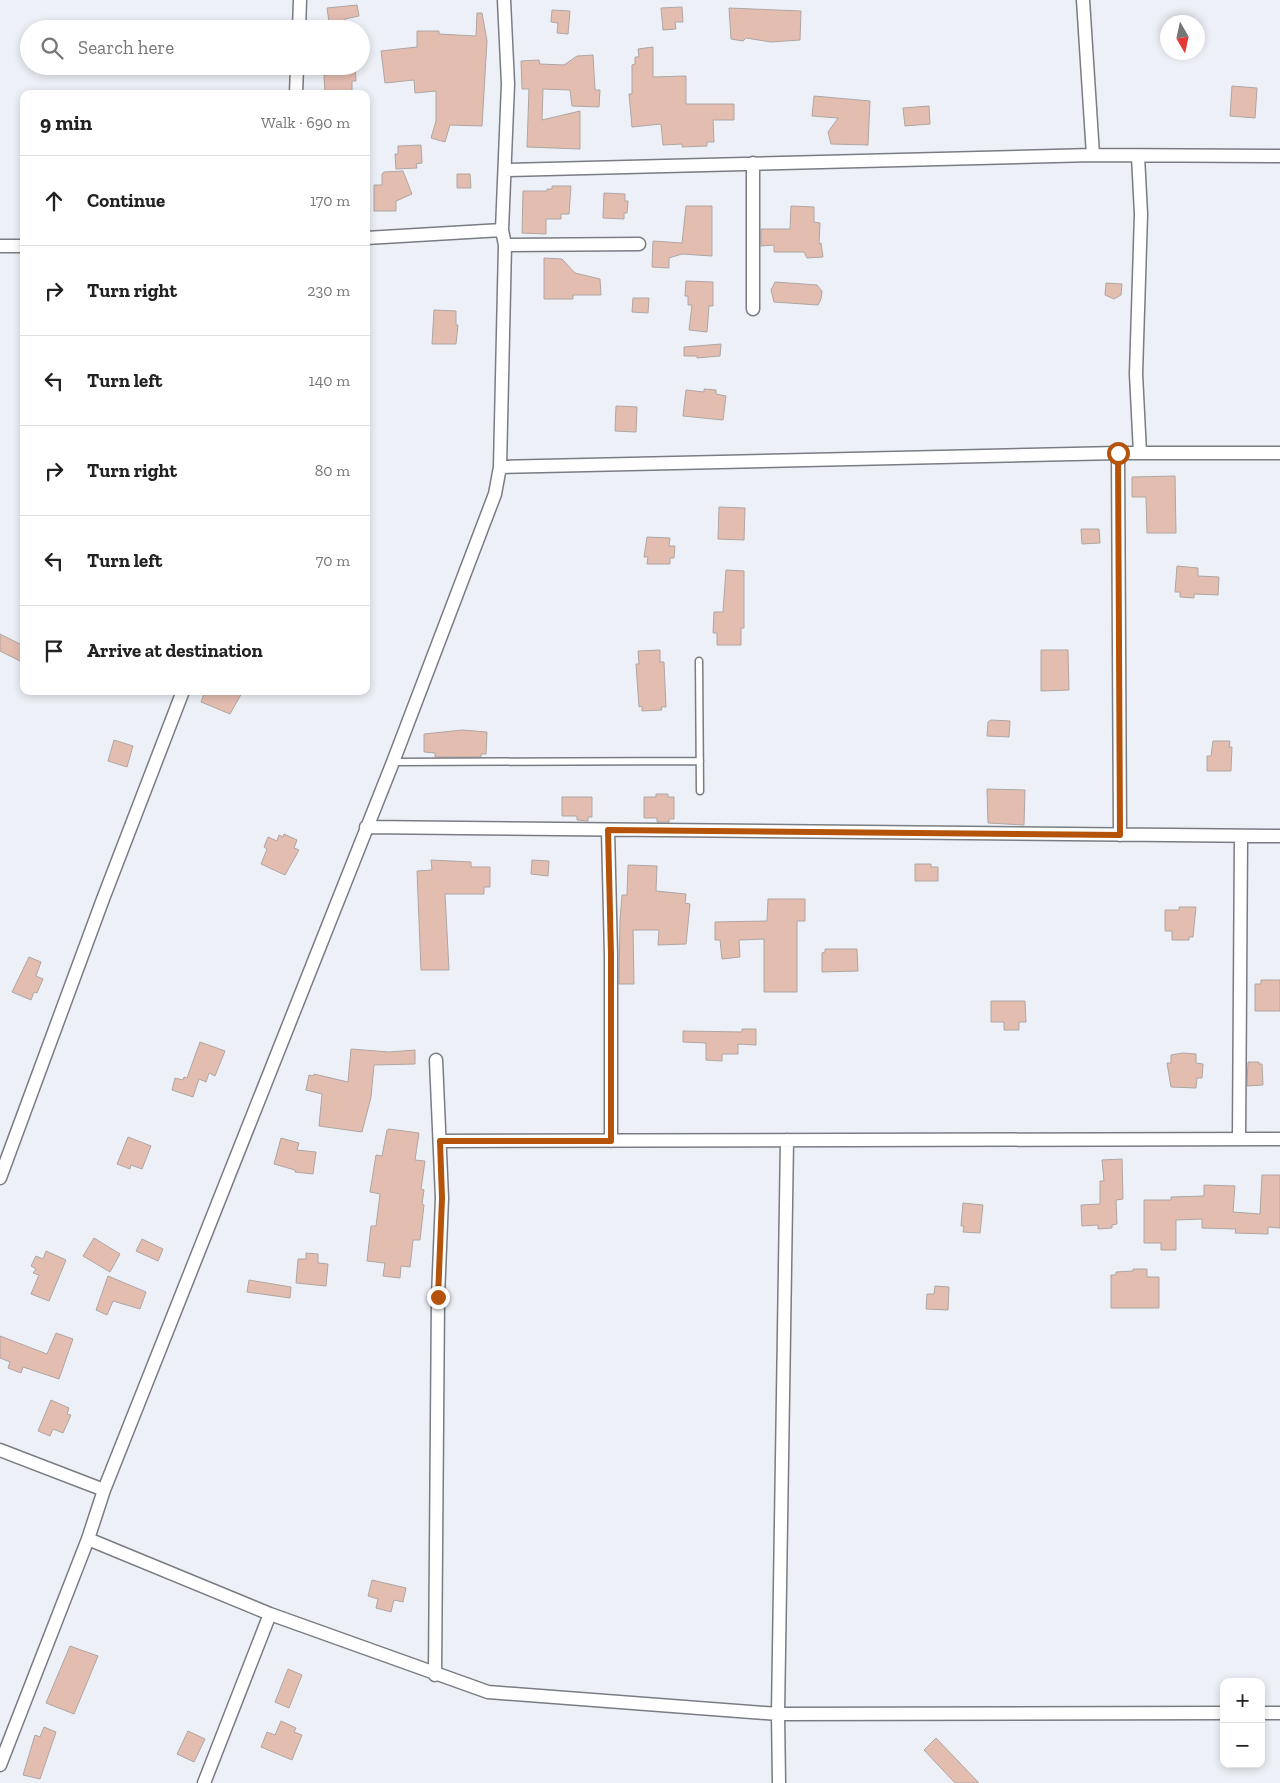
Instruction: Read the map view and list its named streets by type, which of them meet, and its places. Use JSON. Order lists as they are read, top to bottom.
{
  "north": "bottom",
  "page": {
    "search": "Search here",
    "heading": ["9 min", "Walk · 690 m"],
    "list": [
      ["Continue", "170 m"],
      ["Turn right", "230 m"],
      ["Turn left", "140 m"],
      ["Turn right", "80 m"],
      ["Turn left", "70 m"],
      "Arrive at destination"
    ],
    "map_buttons": ["+", "−"]
  }
}
